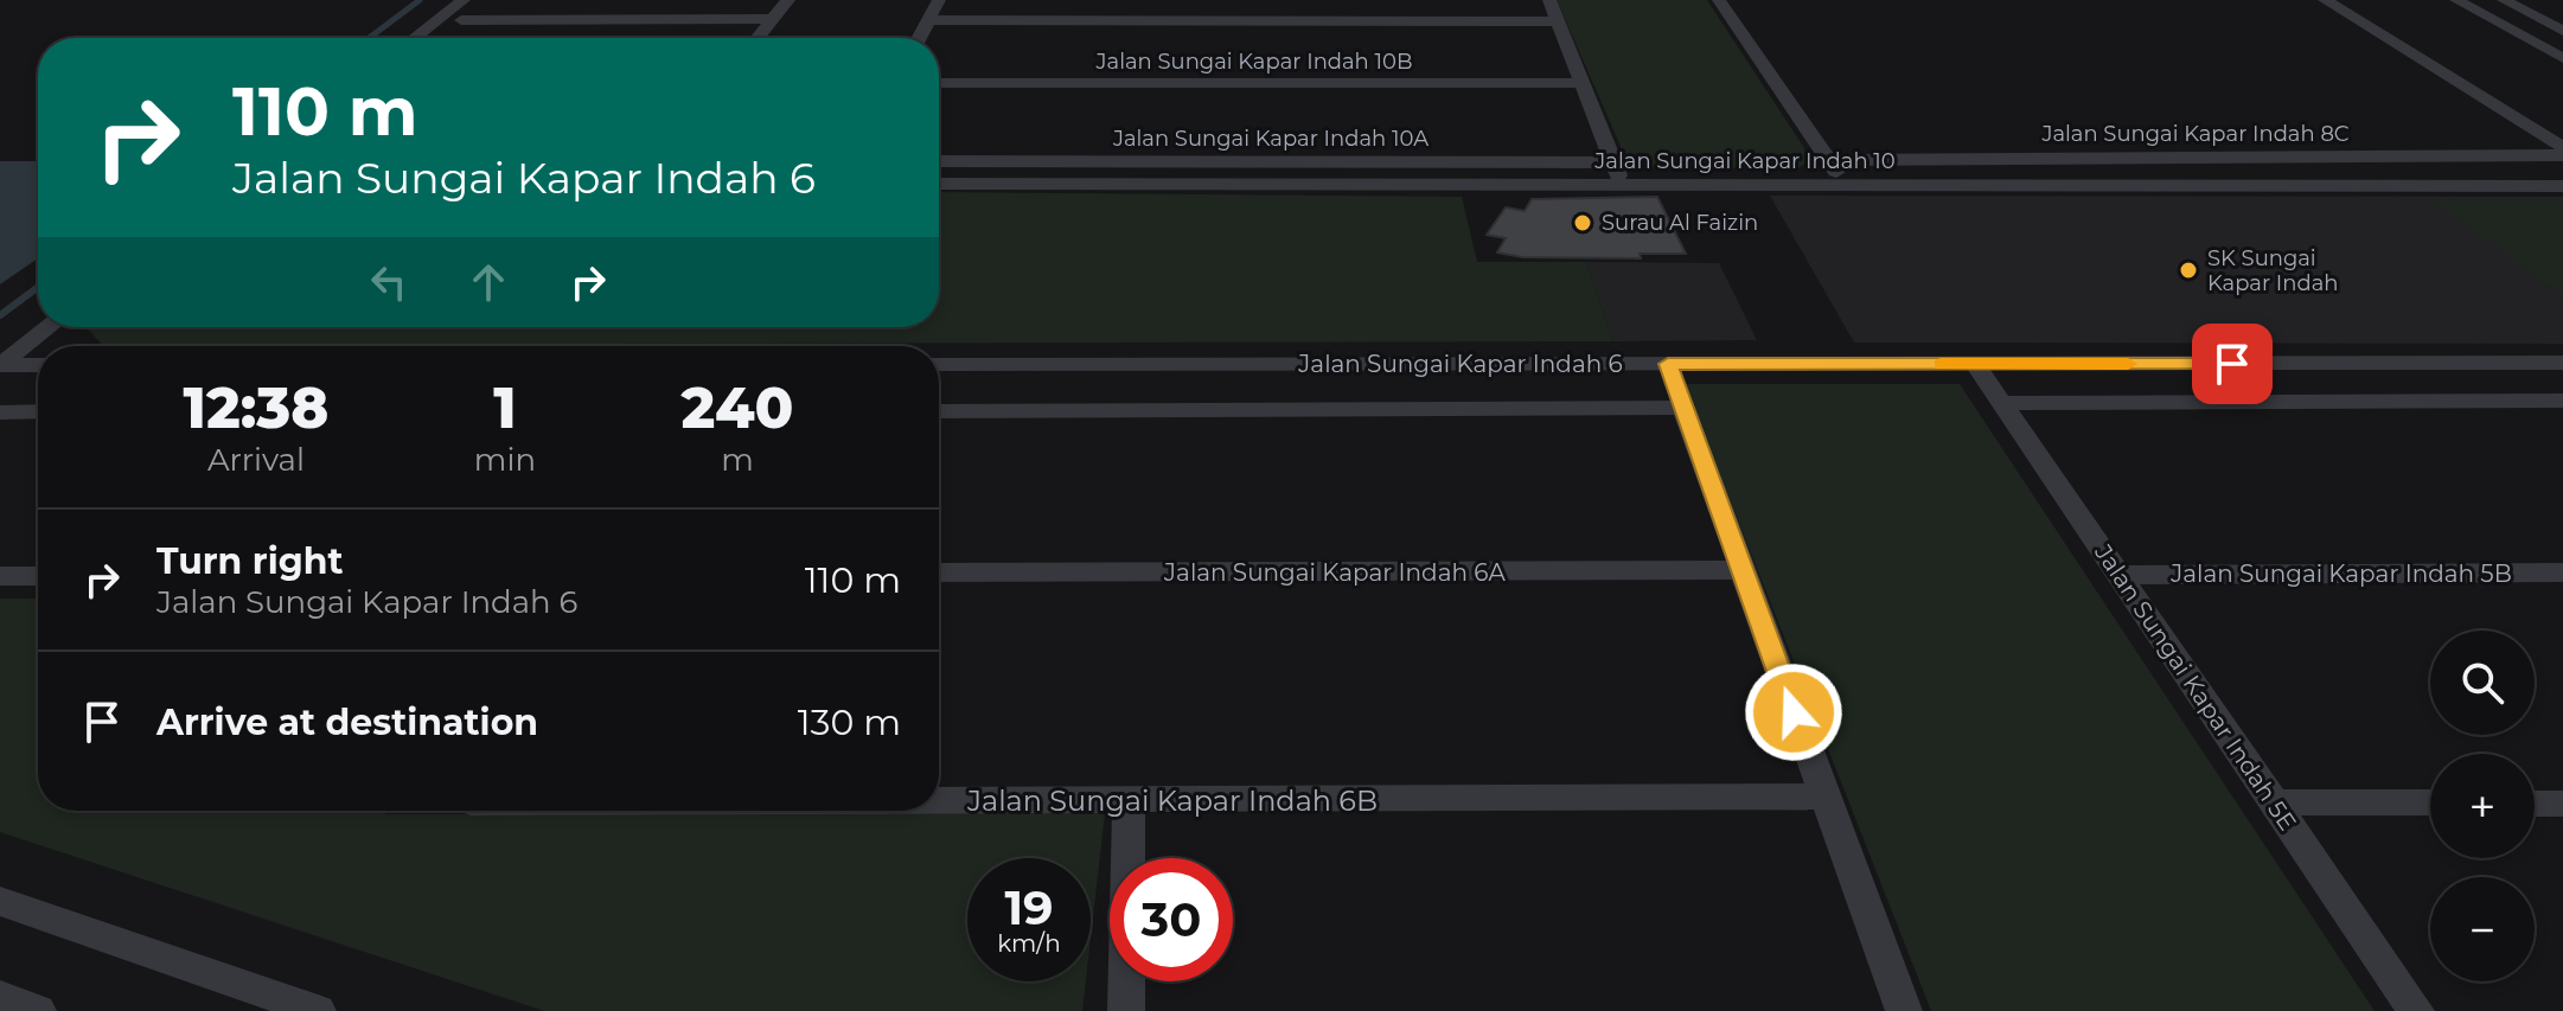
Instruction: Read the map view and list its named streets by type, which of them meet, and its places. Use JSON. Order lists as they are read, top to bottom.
{
  "streets": {
    "street": [
      "Jalan Sungai Kapar Indah 10B",
      "Jalan Sungai Kapar Indah 8C",
      "Jalan Sungai Kapar Indah 10A",
      "Jalan Sungai Kapar Indah 10",
      "Jalan Sungai Kapar Indah 6",
      "Jalan Sungai Kapar Indah 6A",
      "Jalan Sungai Kapar Indah 5B",
      "Jalan Sungai Kapar Indah 5E",
      "Jalan Sungai Kapar Indah 6B"
    ]
  },
  "crossings": [
    ["Jalan Sungai Kapar Indah 6", "Jalan Sungai Kapar Indah 5E"],
    ["Jalan Sungai Kapar Indah 5B", "Jalan Sungai Kapar Indah 5E"]
  ],
  "places": ["Surau Al Faizin", "SK Sungai Kapar Indah"],
  "page": {
    "turn": ["110 m", "Jalan Sungai Kapar Indah 6"],
    "eta": [
      "12:38",
      "Arrival",
      "1",
      "min",
      "240",
      "m"
    ],
    "list": [
      {
        "name": "Turn right",
        "note": "Jalan Sungai Kapar Indah 6",
        "value": "110 m"
      },
      {
        "name": "Arrive at destination",
        "value": "130 m"
      }
    ],
    "map_buttons": ["+", "−"],
    "speed": "19 km/h",
    "limit": "30"
  }
}
